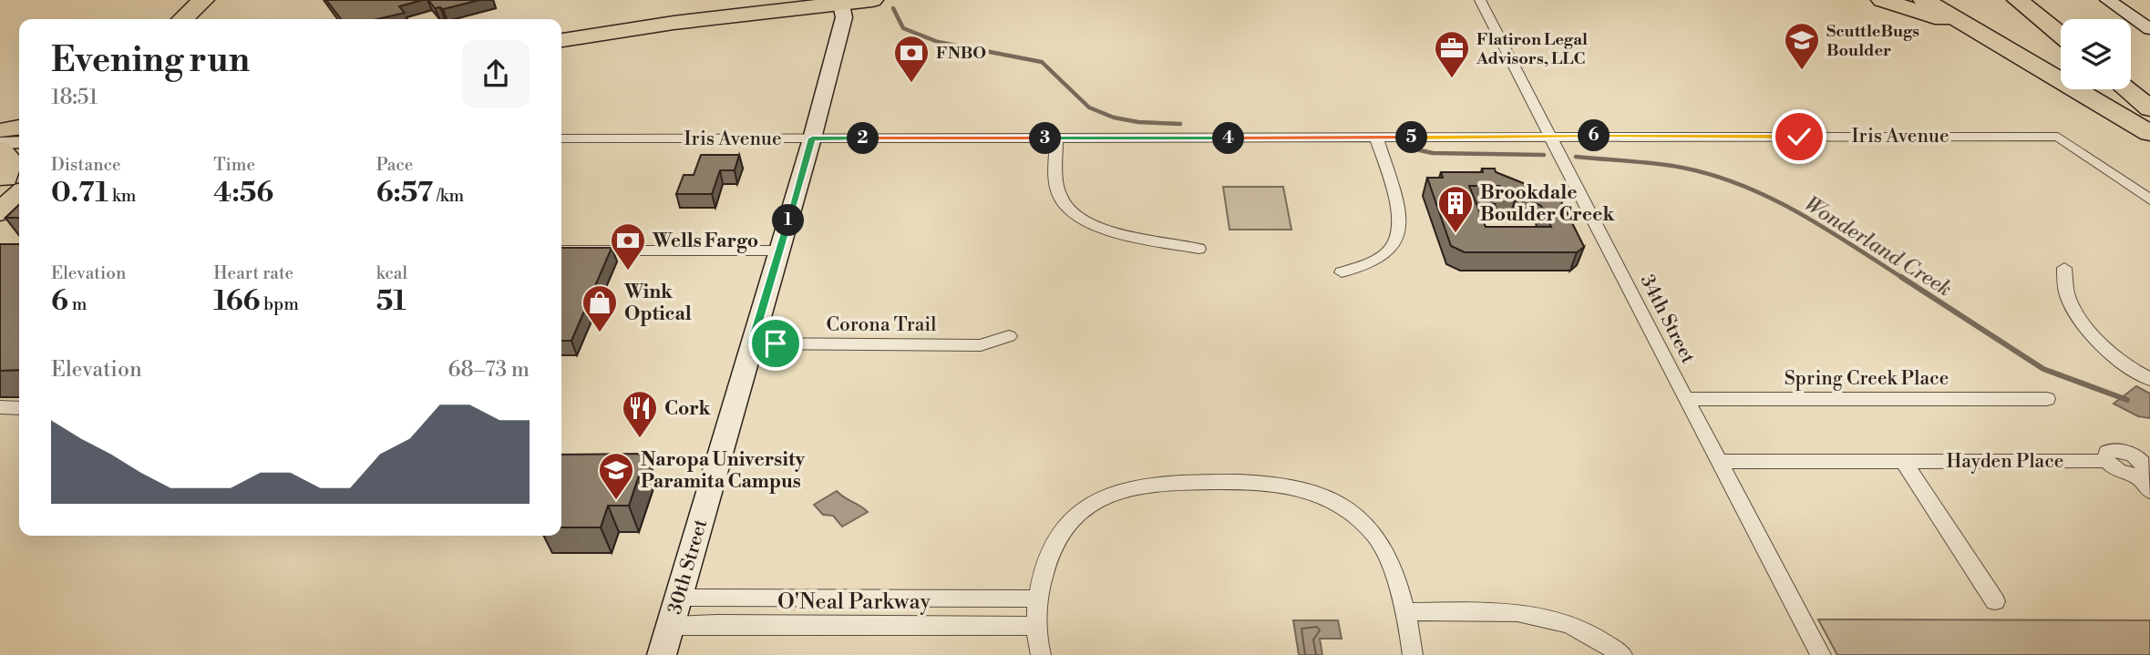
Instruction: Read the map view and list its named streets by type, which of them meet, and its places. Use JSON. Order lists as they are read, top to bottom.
{
  "streets": {
    "main road": ["30th Street"],
    "street": [
      "Iris Avenue",
      "34th Street",
      "Corona Trail",
      "Spring Creek Place",
      "Hayden Place",
      "O'Neal Parkway"
    ]
  },
  "crossings": [
    ["Iris Avenue", "34th Street"],
    ["Iris Avenue", "30th Street"],
    ["34th Street", "Spring Creek Place"],
    ["34th Street", "Hayden Place"],
    ["Corona Trail", "30th Street"],
    ["30th Street", "O'Neal Parkway"]
  ],
  "water": ["Wonderland Creek"],
  "places": {
    "school or university": ["ScuttleBugs Boulder", "Naropa University Paramita Campus"],
    "office": ["Flatiron Legal Advisors, LLC"],
    "bank": ["FNBO", "Wells Fargo"],
    "building": ["Brookdale Boulder Creek"],
    "shop": ["Wink Optical"],
    "restaurant": ["Cork"]
  },
  "page": {
    "heading": ["Evening run", "18:51"],
    "pins": [
      "6",
      "5",
      "2",
      "3",
      "4",
      "1"
    ],
    "stats": [
      ["Distance", "0.71 km"],
      ["Time", "4:56"],
      ["Pace", "6:57 /km"],
      ["Elevation", "6 m"],
      ["Heart rate", "166 bpm"],
      ["kcal", "51"]
    ],
    "chart": ["Elevation", "68–73 m"]
  }
}
